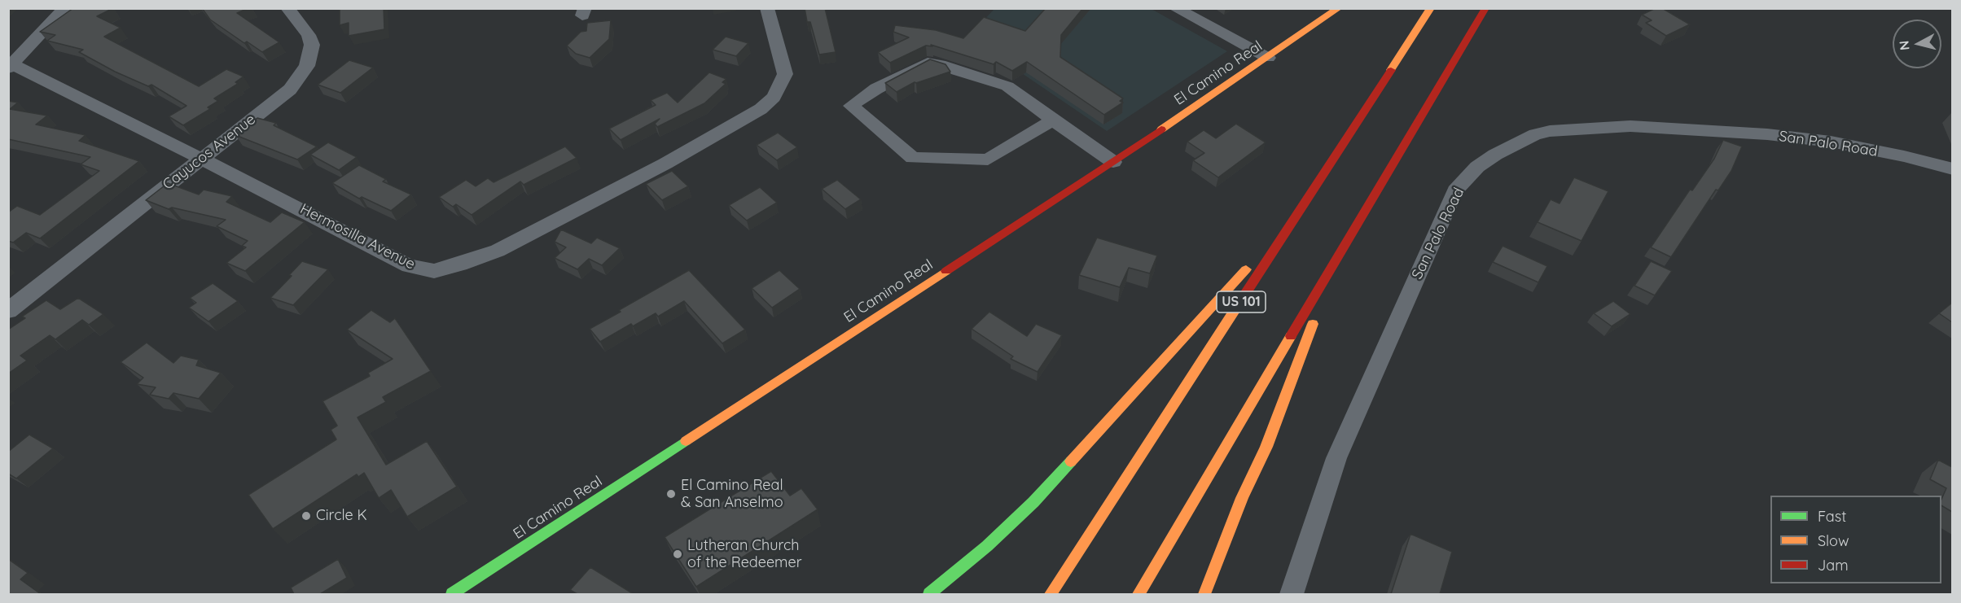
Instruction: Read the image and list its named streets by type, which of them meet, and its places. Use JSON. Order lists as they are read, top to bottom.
{
  "streets": {
    "main road": ["El Camino Real", "US 101"],
    "street": ["San Palo Road", "Cayucos Avenue", "Hermosilla Avenue"]
  },
  "crossings": [
    ["Cayucos Avenue", "Hermosilla Avenue"]
  ],
  "places": ["El Camino Real & San Anselmo", "Circle K", "Lutheran Church of the Redeemer"],
  "legend": ["Fast", "Slow", "Jam"],
  "north": "left"
}
